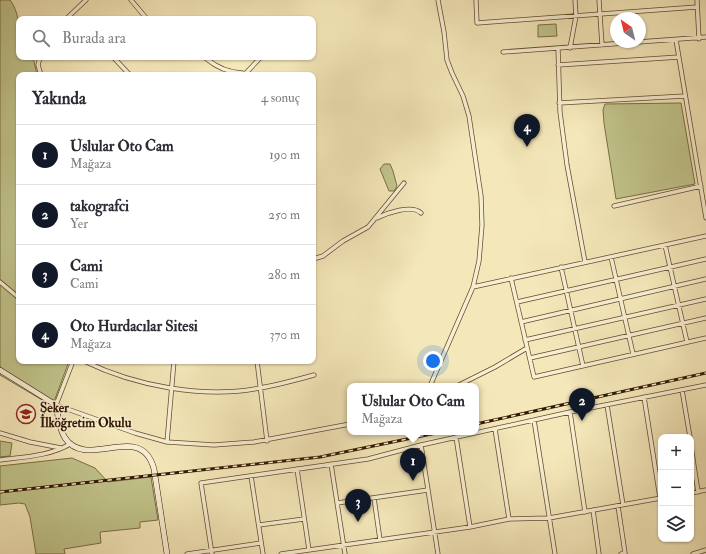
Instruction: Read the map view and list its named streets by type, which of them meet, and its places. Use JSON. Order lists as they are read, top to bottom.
{
  "places": {
    "school or university": ["Şeker İlköğretim Okulu"]
  },
  "north": "top left",
  "page": {
    "search": "Burada ara",
    "heading": ["Yakında", "4 sonuç"],
    "pins": [
      "4",
      "2",
      "1",
      "3"
    ],
    "list": [
      {
        "mark": "1",
        "name": "Uslular Oto Cam",
        "note": "Mağaza",
        "value": "190 m"
      },
      {
        "mark": "2",
        "name": "takografci",
        "note": "Yer",
        "value": "250 m"
      },
      {
        "mark": "3",
        "name": "Cami",
        "note": "Cami",
        "value": "280 m"
      },
      {
        "mark": "4",
        "name": "Oto Hurdacılar Sitesi",
        "note": "Mağaza",
        "value": "370 m"
      }
    ],
    "popup": ["Uslular Oto Cam", "Mağaza"],
    "map_buttons": ["+", "−"]
  }
}
